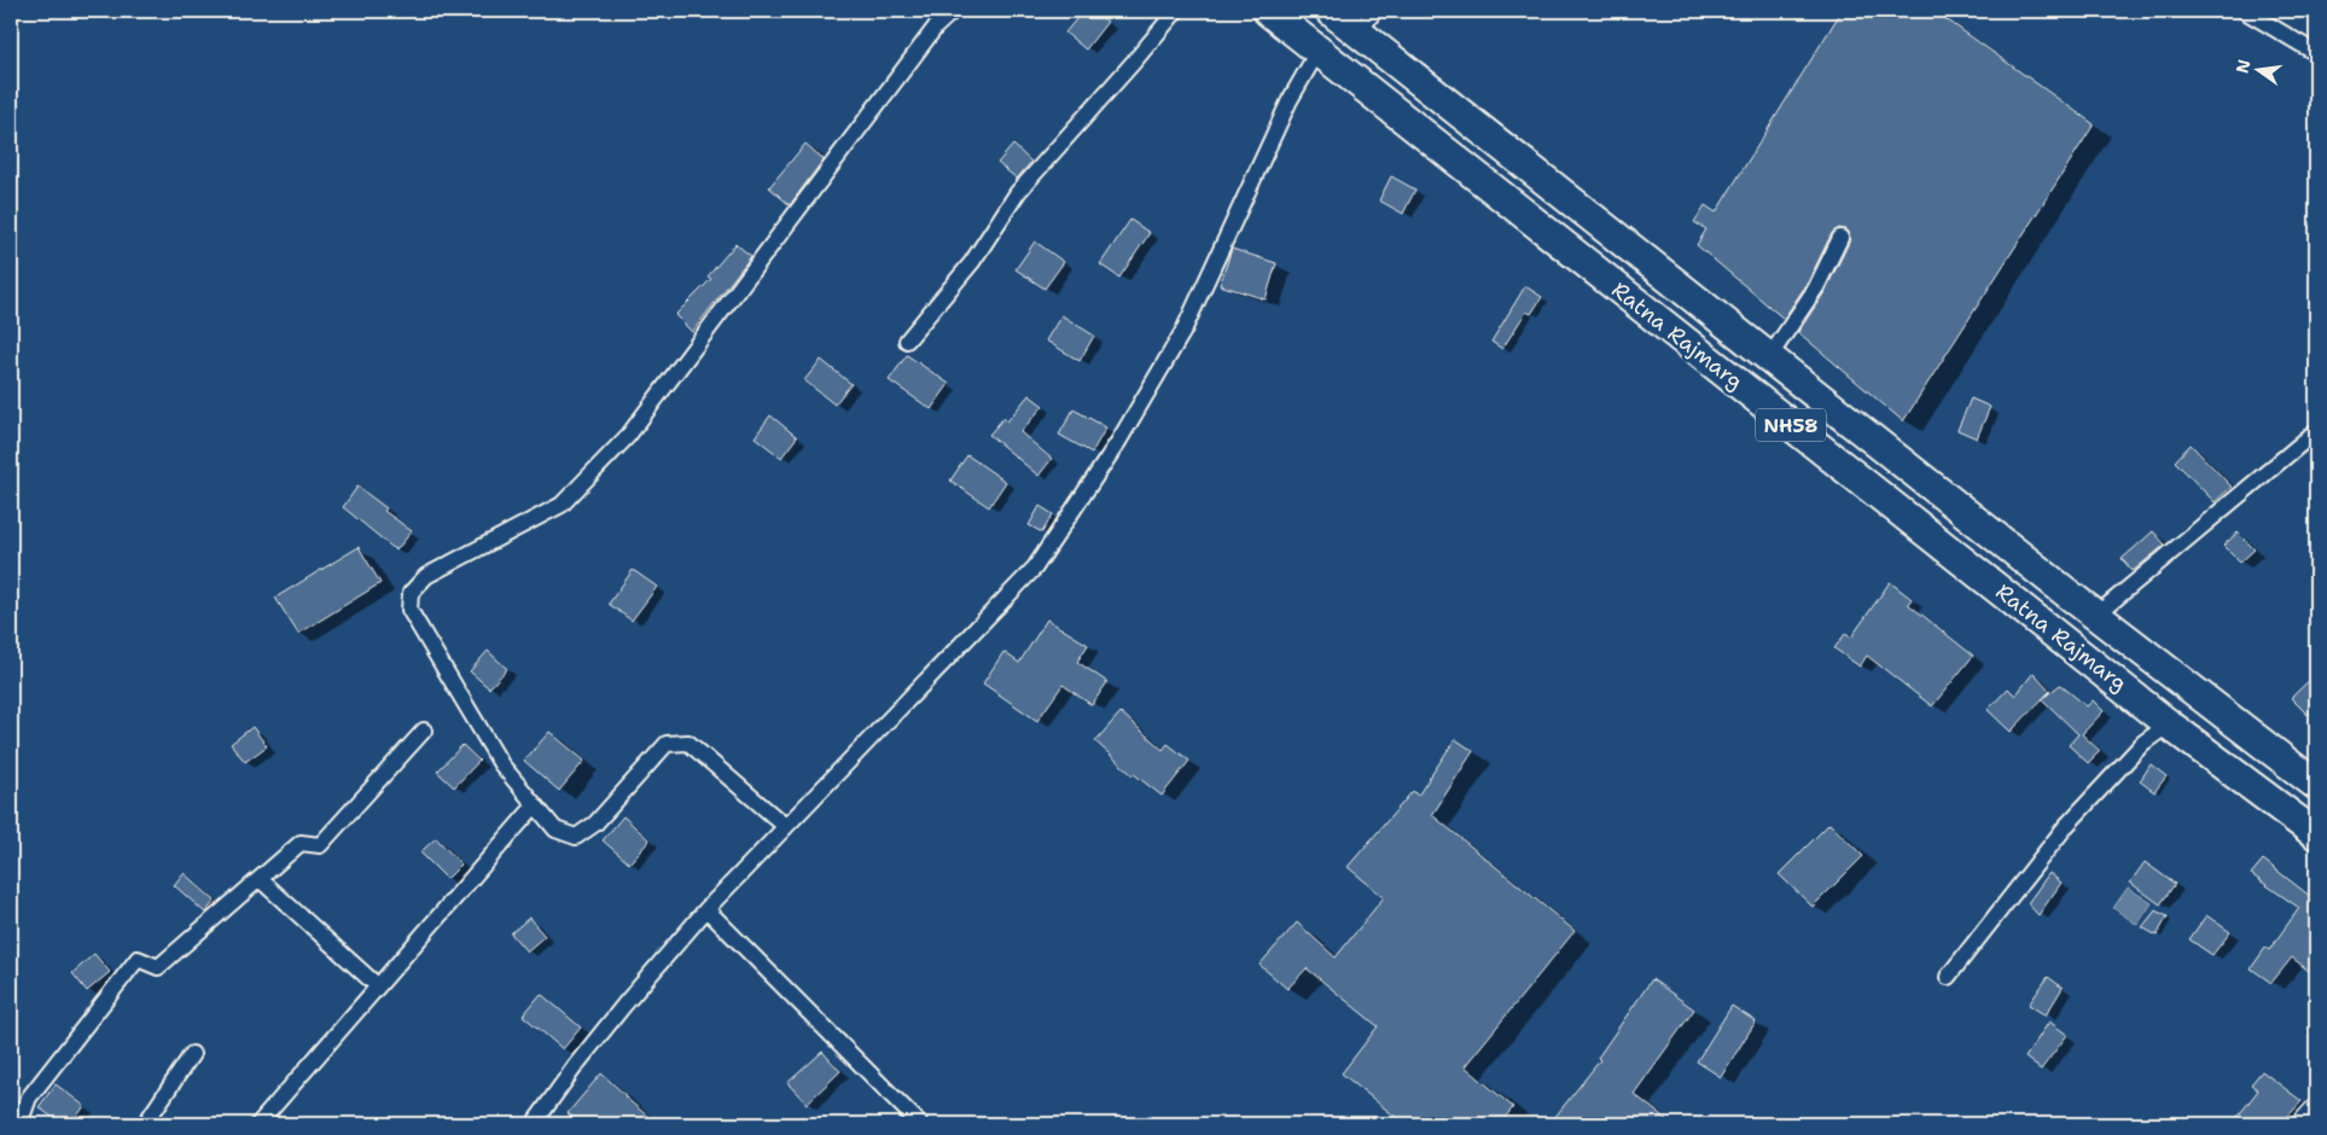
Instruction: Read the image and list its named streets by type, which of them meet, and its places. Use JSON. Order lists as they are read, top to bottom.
{
  "streets": {
    "highway": ["Ratna Rajmarg", "NH58"]
  },
  "north": "left"
}
